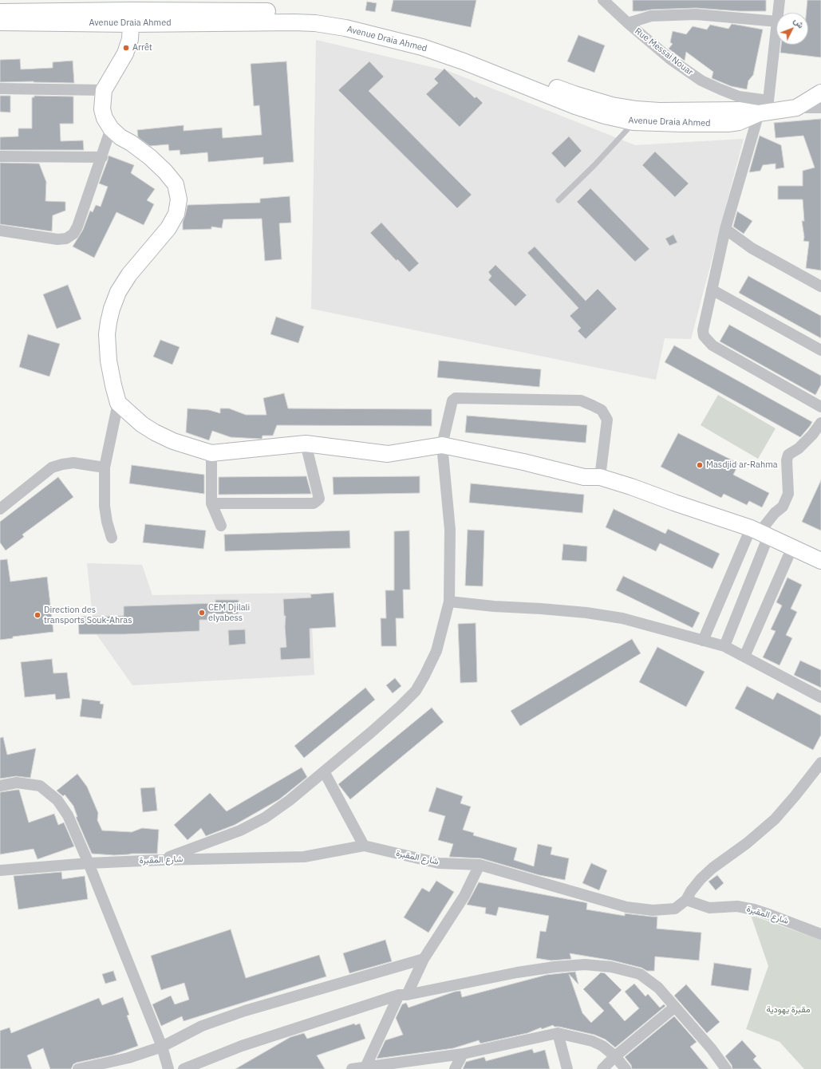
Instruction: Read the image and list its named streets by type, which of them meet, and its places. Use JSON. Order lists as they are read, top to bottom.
{
  "streets": {
    "street": ["Avenue Draia Ahmed", "Rue Messai Nouar", "شارع المقبرة"]
  },
  "crossings": [
    ["Avenue Draia Ahmed", "Rue Messai Nouar"]
  ],
  "parks": ["مقبرة يهودية"],
  "places": [
    "Arrêt",
    "Masdjid ar-Rahma",
    "CEM Djilali elyabess",
    "Direction des transports Souk-Ahras"
  ],
  "north": "top right"
}
